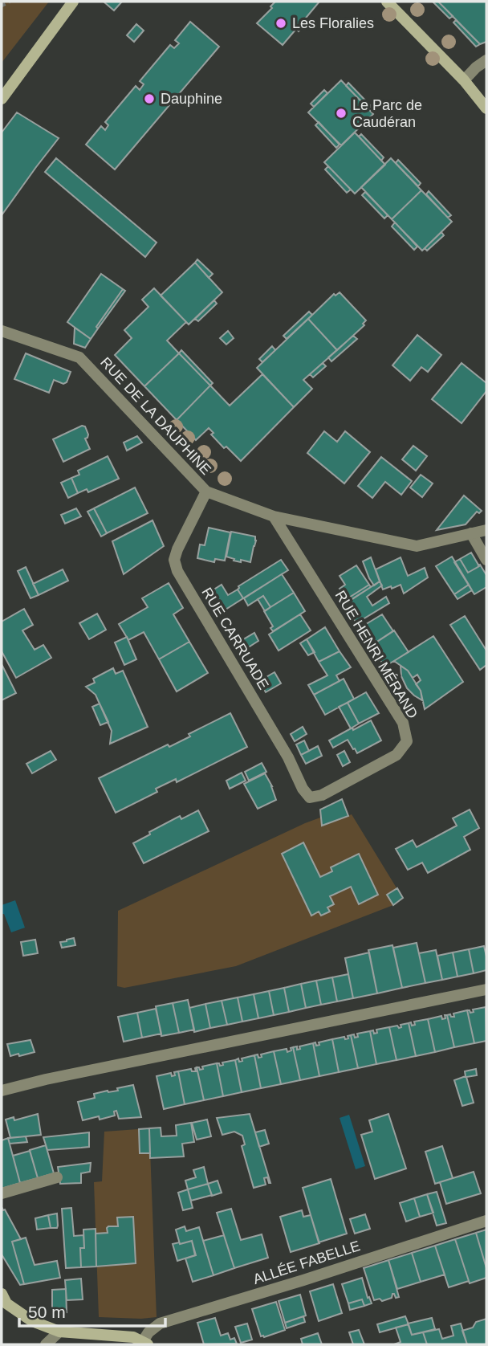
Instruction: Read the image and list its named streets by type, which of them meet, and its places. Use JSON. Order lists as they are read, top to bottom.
{
  "streets": {
    "street": [
      "RUE DE LA DAUPHINE",
      "RUE CARRUADE",
      "RUE HENRI MÉRAND",
      "ALLÉE FABELLE"
    ]
  },
  "crossings": [
    ["RUE DE LA DAUPHINE", "RUE CARRUADE"],
    ["RUE DE LA DAUPHINE", "RUE HENRI MÉRAND"],
    ["RUE CARRUADE", "RUE HENRI MÉRAND"]
  ],
  "places": ["Les Floralies", "Dauphine", "Le Parc de Caudéran"],
  "scale_bar": "50 m"
}
